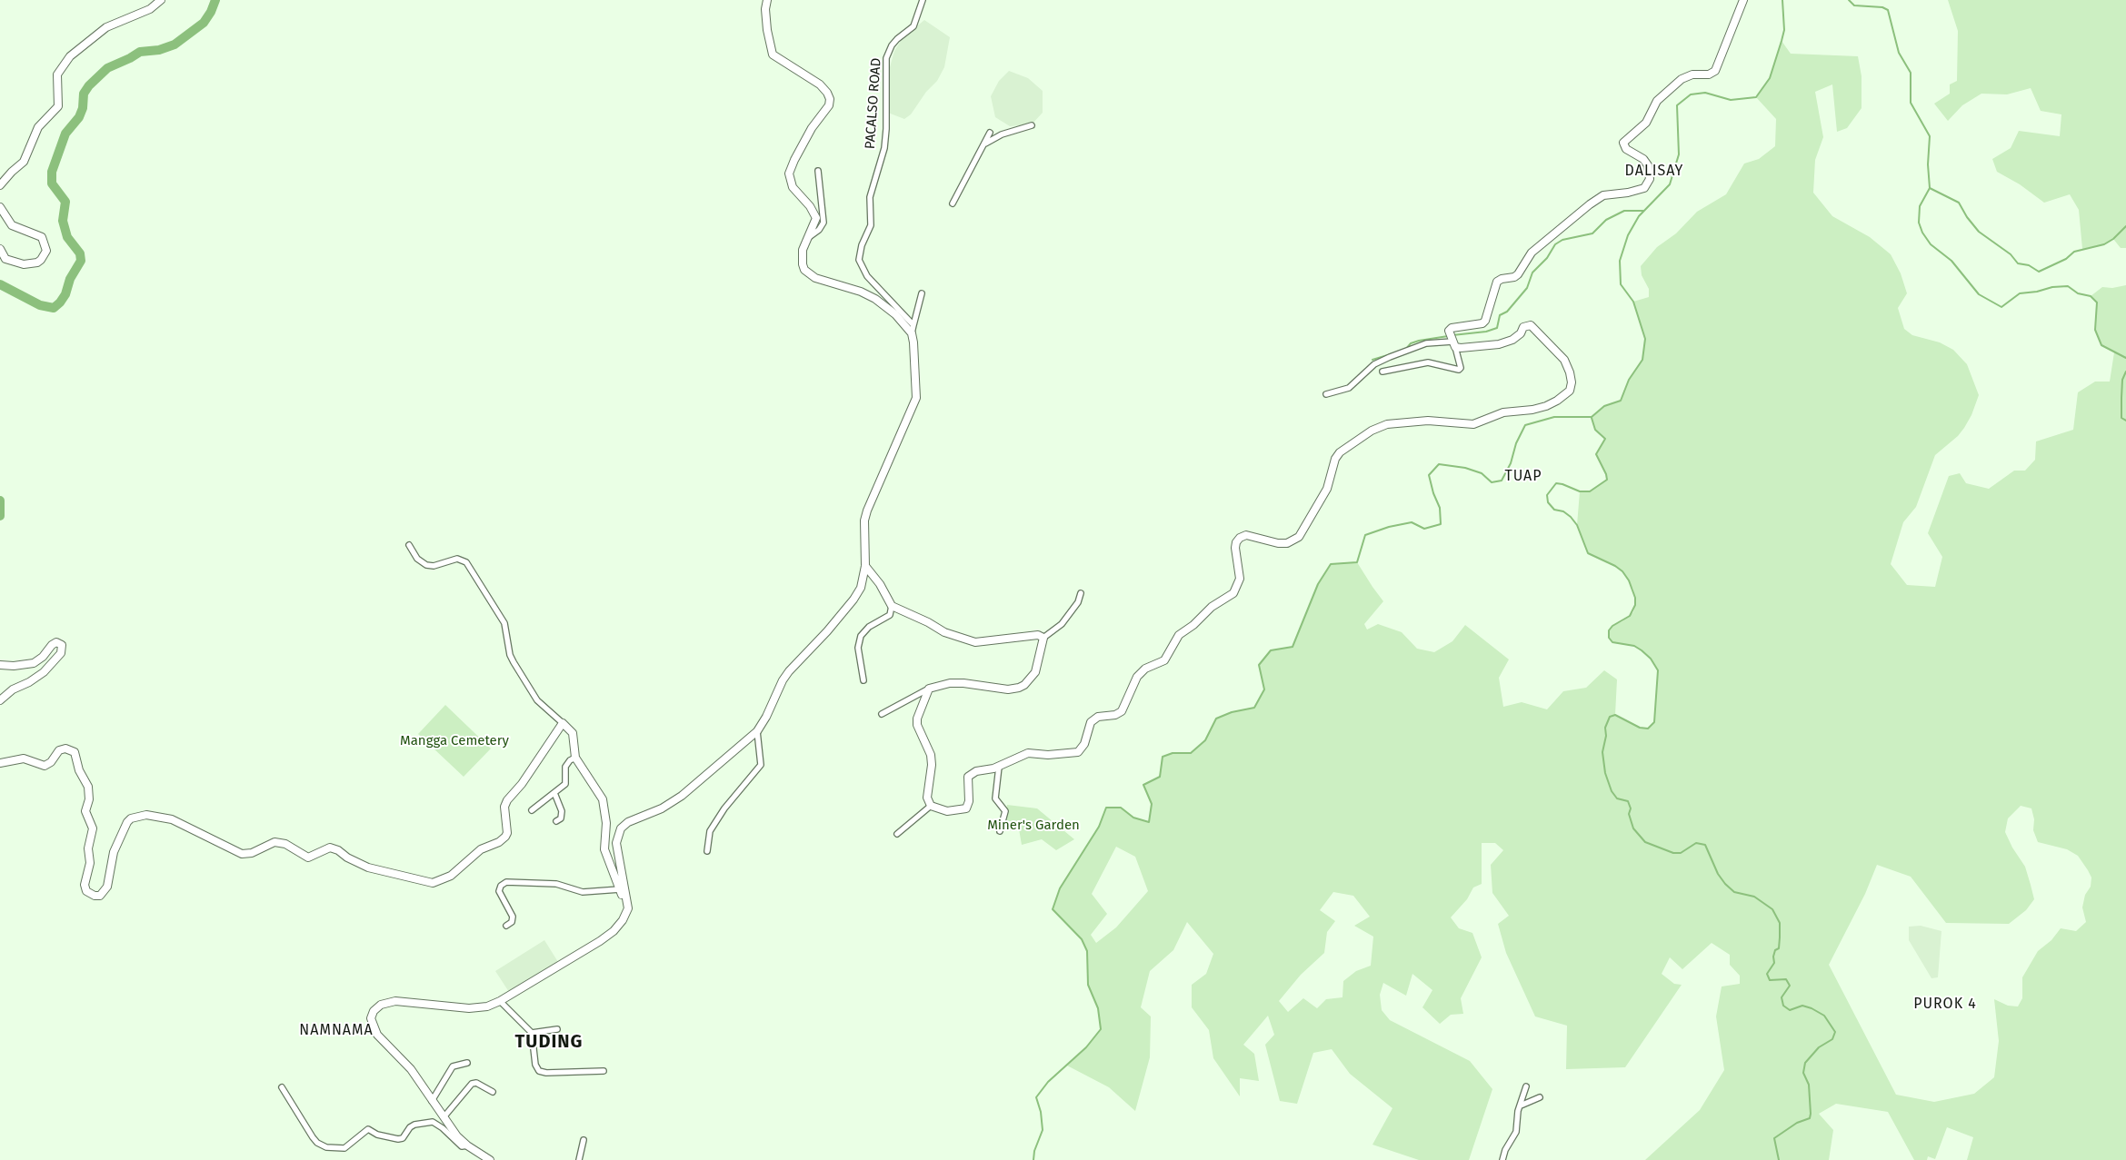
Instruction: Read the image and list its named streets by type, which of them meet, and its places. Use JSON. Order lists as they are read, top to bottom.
{
  "streets": {
    "street": ["PACALSO ROAD"]
  },
  "districts": [
    "DALISAY",
    "TUAP",
    "PUROK 4",
    "NAMNAMA",
    "TUDING"
  ],
  "parks": ["Mangga Cemetery", "Miner's Garden"]
}
